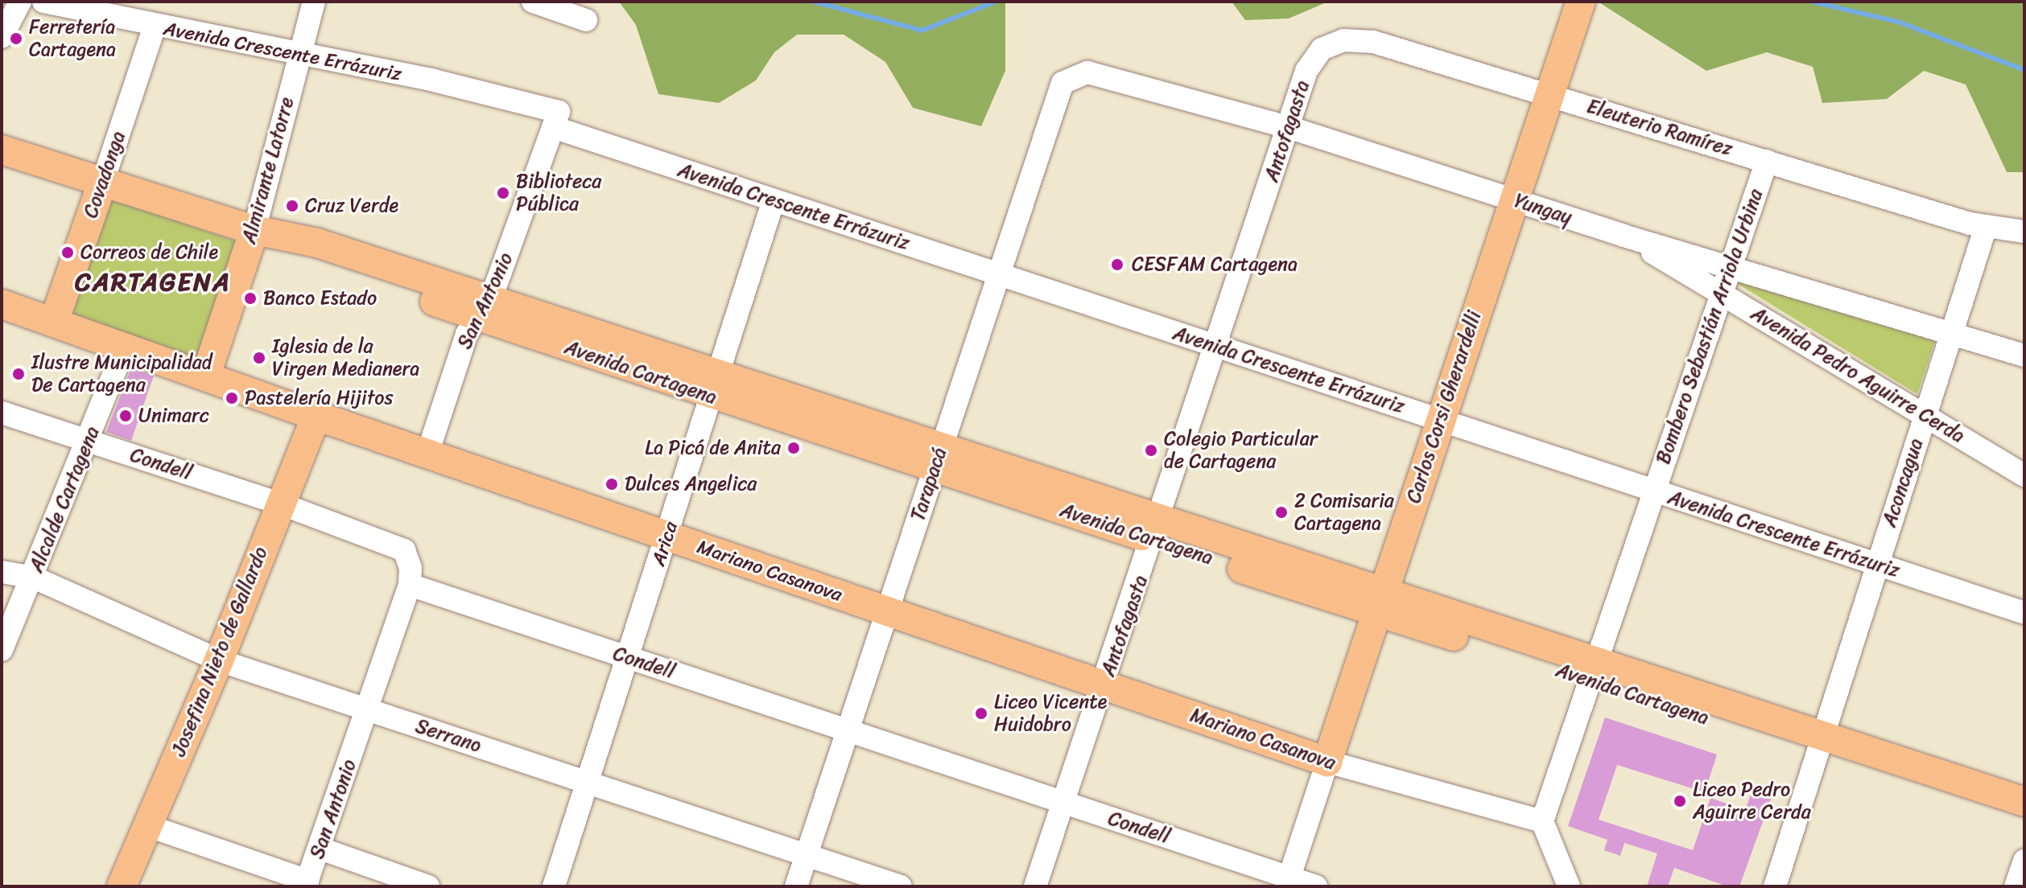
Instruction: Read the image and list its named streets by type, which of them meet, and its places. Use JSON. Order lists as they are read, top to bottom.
{
  "streets": {
    "main road": [
      "Almirante Latorre",
      "Covadonga",
      "Avenida Cartagena",
      "Carlos Corsi Gherardelli",
      "Mariano Casanova",
      "Josefina Nieto de Gallardo"
    ],
    "street": [
      "Avenida Crescente Errázuriz",
      "Eleuterio Ramírez",
      "Antofagasta",
      "Yungay",
      "San Antonio",
      "Bombero Sebastián Arriola Urbina",
      "Avenida Pedro Aguirre Cerda",
      "Condell",
      "Aconcagua",
      "Tarapacá",
      "Alcalde Cartagena",
      "Arica",
      "Serrano"
    ]
  },
  "crossings": [
    ["Avenida Crescente Errázuriz", "Antofagasta"],
    ["Avenida Crescente Errázuriz", "Almirante Latorre"],
    ["Avenida Crescente Errázuriz", "Covadonga"],
    ["Avenida Crescente Errázuriz", "San Antonio"],
    ["Avenida Crescente Errázuriz", "Bombero Sebastián Arriola Urbina"],
    ["Avenida Crescente Errázuriz", "Carlos Corsi Gherardelli"],
    ["Avenida Crescente Errázuriz", "Aconcagua"],
    ["Avenida Crescente Errázuriz", "Tarapacá"],
    ["Avenida Crescente Errázuriz", "Arica"],
    ["Eleuterio Ramírez", "Antofagasta"],
    ["Eleuterio Ramírez", "Bombero Sebastián Arriola Urbina"],
    ["Eleuterio Ramírez", "Carlos Corsi Gherardelli"],
    ["Eleuterio Ramírez", "Aconcagua"],
    ["Antofagasta", "Yungay"],
    ["Antofagasta", "Avenida Cartagena"],
    ["Antofagasta", "Condell"],
    ["Antofagasta", "Mariano Casanova"],
    ["Almirante Latorre", "Avenida Cartagena"],
    ["Almirante Latorre", "Mariano Casanova"],
    ["Covadonga", "Avenida Cartagena"],
    ["Covadonga", "Mariano Casanova"],
    ["Yungay", "Bombero Sebastián Arriola Urbina"],
    ["Yungay", "Avenida Pedro Aguirre Cerda"],
    ["Yungay", "Carlos Corsi Gherardelli"],
    ["Yungay", "Aconcagua"],
    ["Yungay", "Tarapacá"],
    ["San Antonio", "Avenida Cartagena"],
    ["San Antonio", "Condell"],
    ["San Antonio", "Mariano Casanova"],
    ["San Antonio", "Serrano"],
    ["Bombero Sebastián Arriola Urbina", "Avenida Cartagena"],
    ["Bombero Sebastián Arriola Urbina", "Avenida Pedro Aguirre Cerda"],
    ["Bombero Sebastián Arriola Urbina", "Mariano Casanova"],
    ["Avenida Cartagena", "Carlos Corsi Gherardelli"],
    ["Avenida Cartagena", "Aconcagua"],
    ["Avenida Cartagena", "Tarapacá"],
    ["Avenida Cartagena", "Arica"],
    ["Avenida Pedro Aguirre Cerda", "Aconcagua"],
    ["Carlos Corsi Gherardelli", "Condell"],
    ["Carlos Corsi Gherardelli", "Mariano Casanova"],
    ["Condell", "Tarapacá"],
    ["Condell", "Alcalde Cartagena"],
    ["Condell", "Arica"],
    ["Condell", "Josefina Nieto de Gallardo"],
    ["Tarapacá", "Mariano Casanova"],
    ["Tarapacá", "Serrano"],
    ["Alcalde Cartagena", "Mariano Casanova"],
    ["Alcalde Cartagena", "Serrano"],
    ["Arica", "Mariano Casanova"],
    ["Arica", "Serrano"],
    ["Mariano Casanova", "Josefina Nieto de Gallardo"],
    ["Josefina Nieto de Gallardo", "Serrano"]
  ],
  "districts": ["CARTAGENA"],
  "places": [
    "Ferretería Cartagena",
    "Biblioteca Pública",
    "Cruz Verde",
    "Correos de Chile",
    "CESFAM Cartagena",
    "Banco Estado",
    "Iglesia de la Virgen Medianera",
    "Ilustre Municipalidad De Cartagena",
    "Pastelería Hijitos",
    "Unimarc",
    "La Picá de Anita",
    "Colegio Particular de Cartagena",
    "Dulces Angelica",
    "2 Comisaria Cartagena",
    "Liceo Vicente Huidobro",
    "Liceo Pedro Aguirre Cerda"
  ]
}
